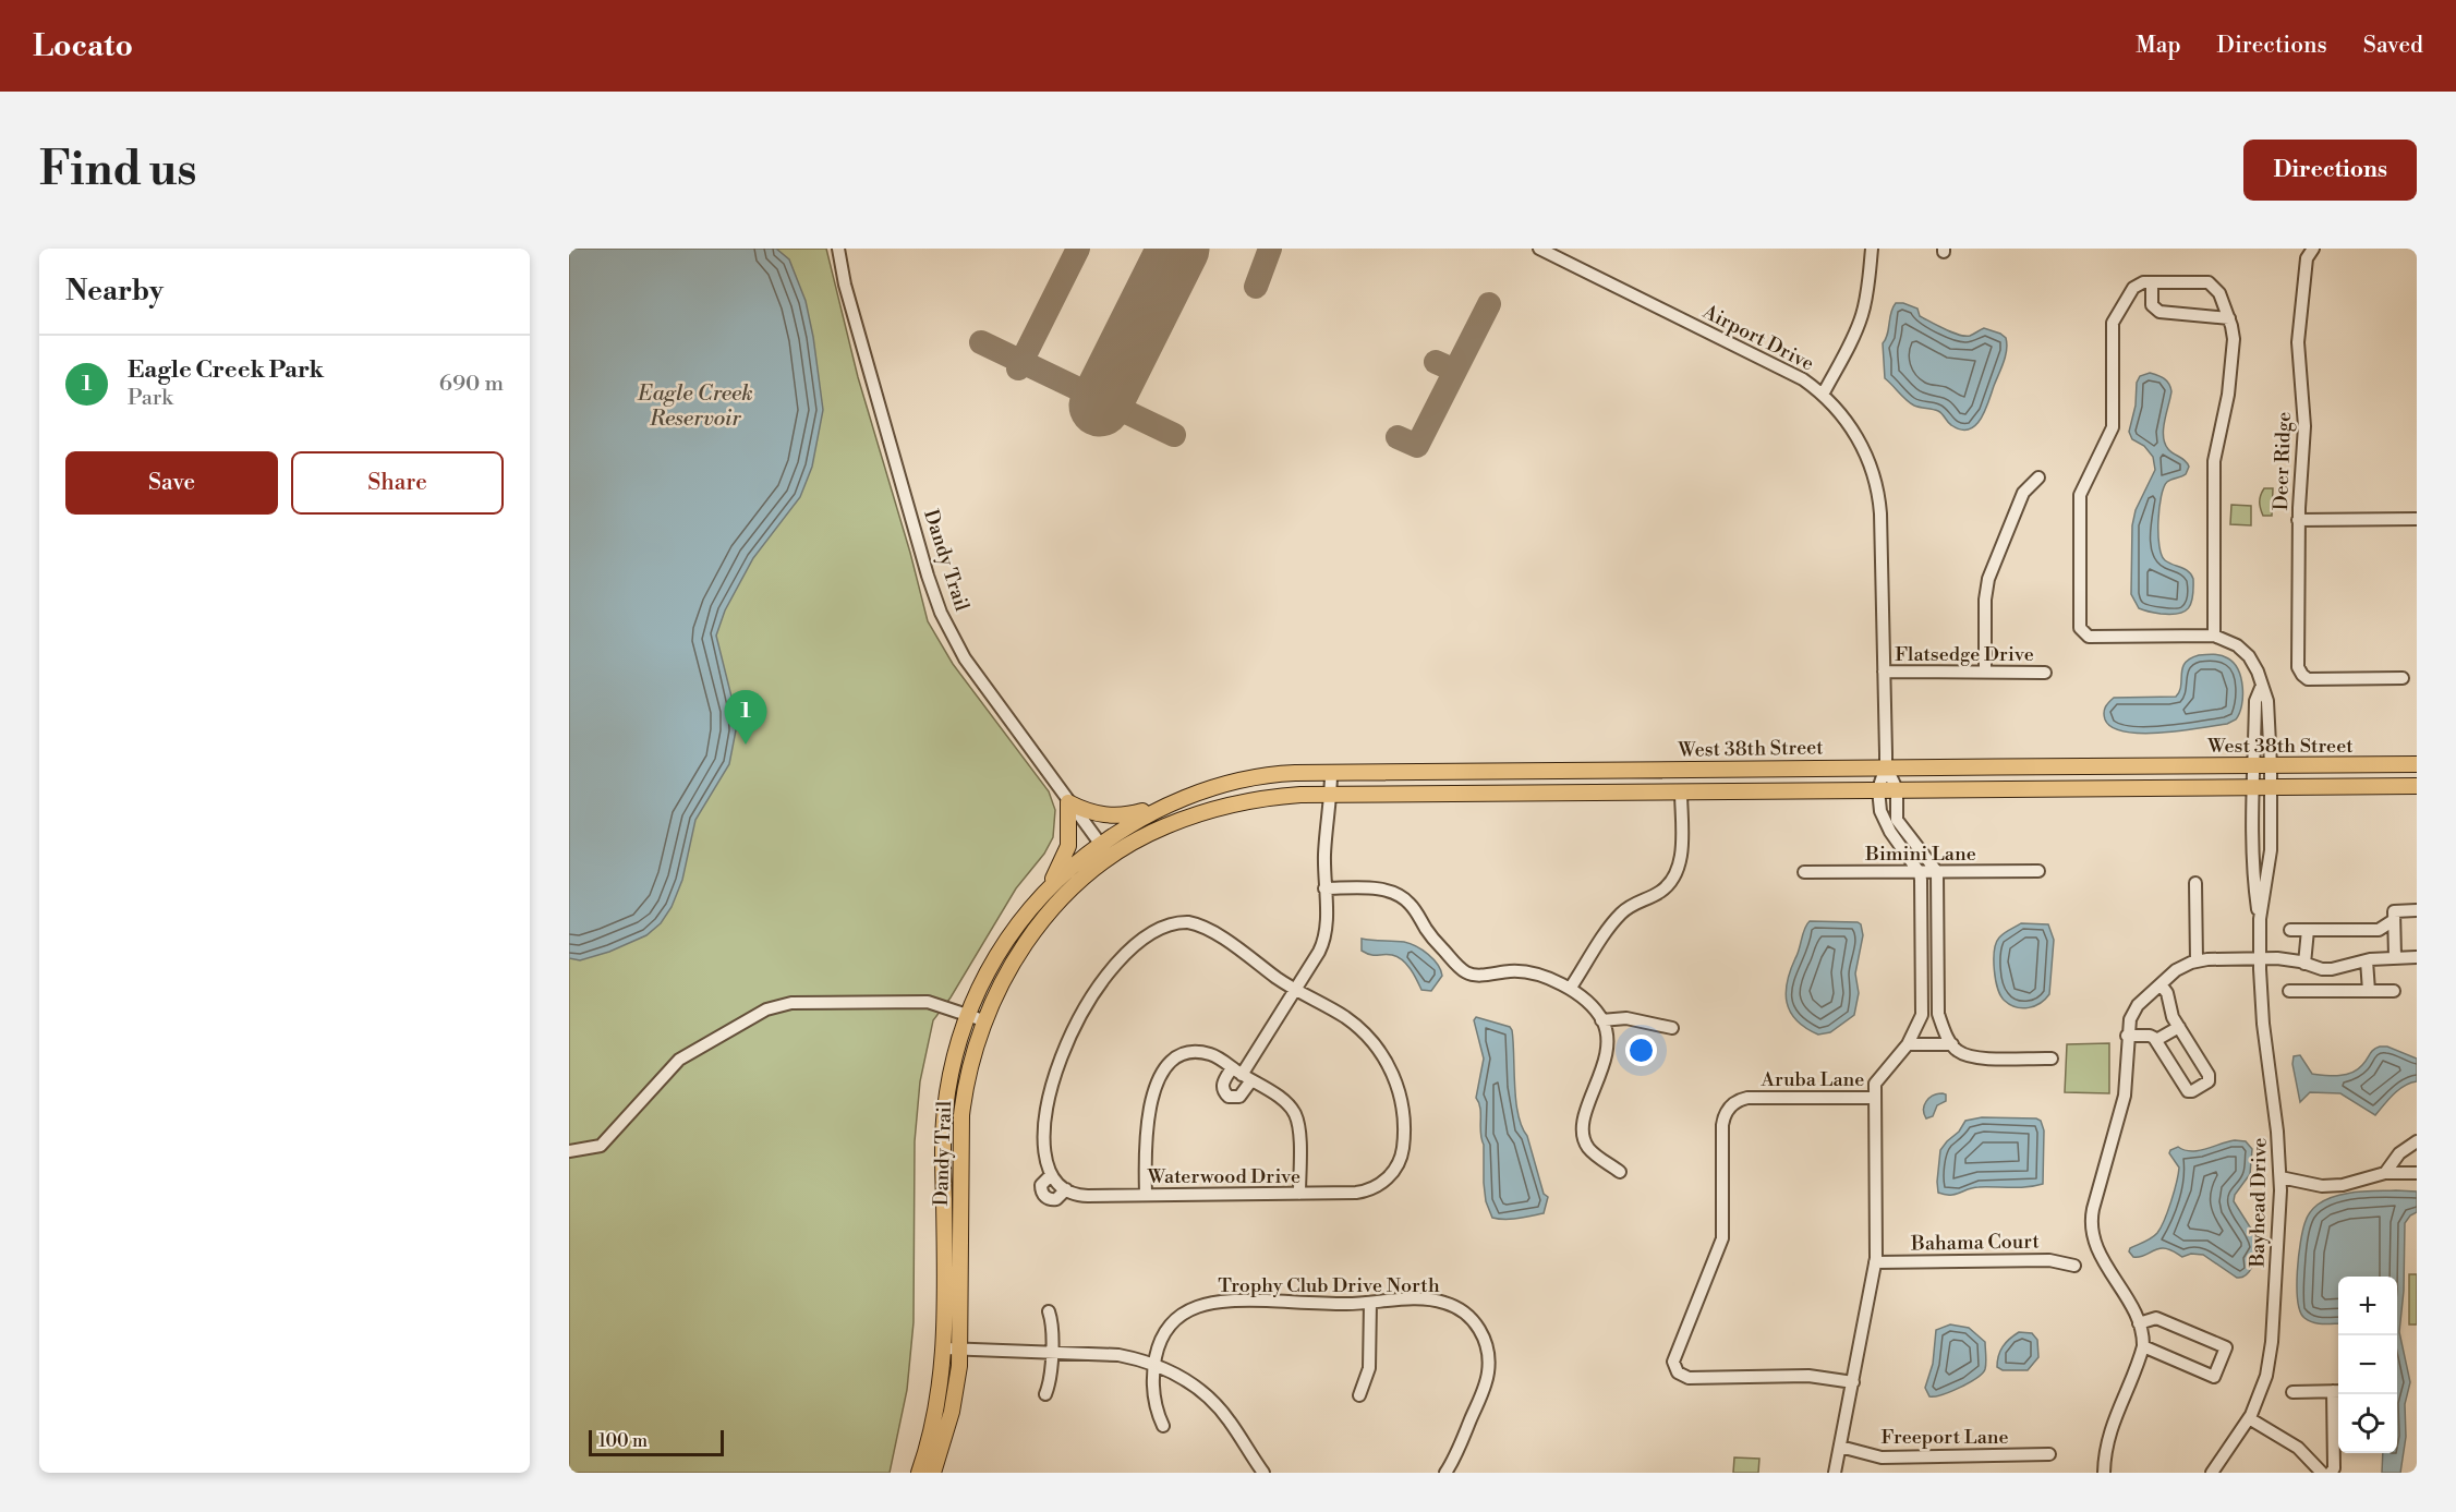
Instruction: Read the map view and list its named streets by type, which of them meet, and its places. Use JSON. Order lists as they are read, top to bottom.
{
  "streets": {
    "main road": ["Dandy Trail", "West 38th Street"],
    "street": [
      "Airport Drive",
      "Deer Ridge",
      "Flatsedge Drive",
      "Bimini Lane",
      "Aruba Lane",
      "Waterwood Drive",
      "Bayhead Drive",
      "Bahama Court",
      "Trophy Club Drive North",
      "Freeport Lane"
    ]
  },
  "crossings": [
    ["Airport Drive", "Flatsedge Drive"],
    ["Airport Drive", "West 38th Street"],
    ["Dandy Trail", "West 38th Street"],
    ["West 38th Street", "Bayhead Drive"]
  ],
  "water": ["Eagle Creek Reservoir"],
  "scale_bar": "100 m",
  "page": {
    "header": "Locato",
    "nav": ["Map", "Directions", "Saved"],
    "buttons": [
      "Directions",
      ["Save", "Share"]
    ],
    "title": "Find us",
    "heading": "Nearby",
    "list": [
      {
        "mark": "1",
        "name": "Eagle Creek Park",
        "note": "Park",
        "value": "690 m"
      }
    ],
    "pins": "1",
    "map_buttons": ["+", "−"],
    "scale": "100 m"
  }
}
